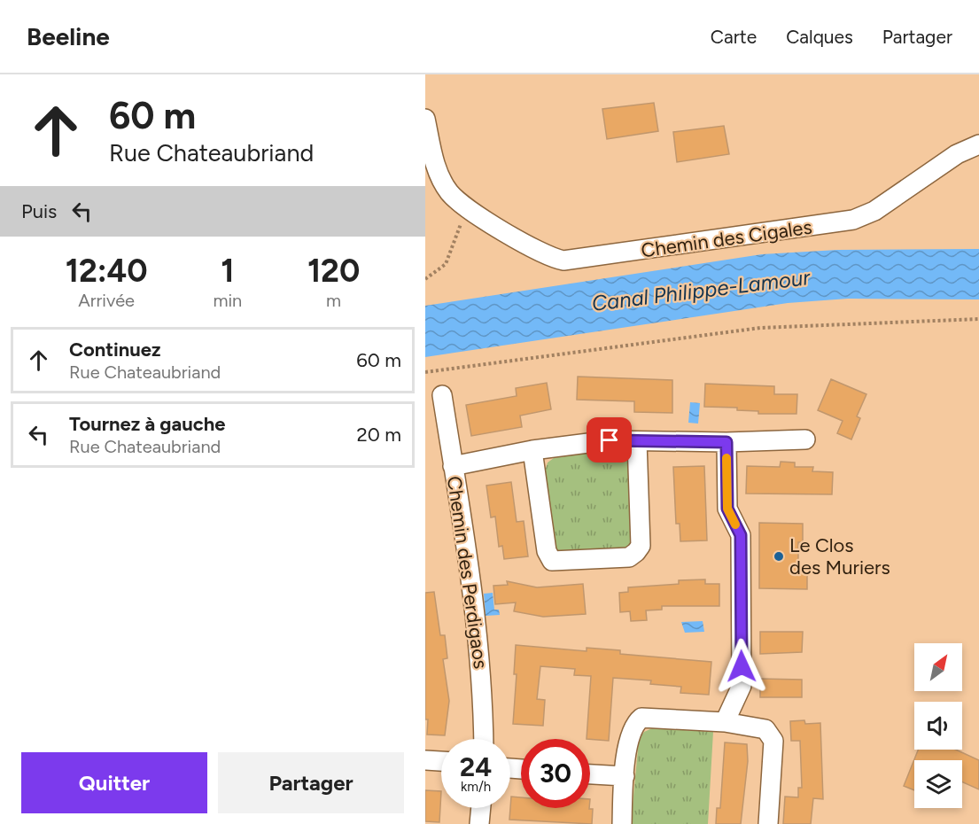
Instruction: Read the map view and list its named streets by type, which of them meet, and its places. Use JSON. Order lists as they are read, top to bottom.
{
  "streets": {
    "street": ["Chemin des Cigales", "Chemin des Perdigaos"]
  },
  "water": ["Canal Philippe-Lamour"],
  "places": ["Le Clos des Muriers"],
  "north": "top right",
  "page": {
    "header": "Beeline",
    "nav": ["Carte", "Calques", "Partager"],
    "turn": ["60 m", "Rue Chateaubriand"],
    "then": "Puis",
    "eta": [
      "12:40",
      "Arrivée",
      "1",
      "min",
      "120",
      "m"
    ],
    "list": [
      {
        "name": "Continuez",
        "note": "Rue Chateaubriand",
        "value": "60 m"
      },
      {
        "name": "Tournez à gauche",
        "note": "Rue Chateaubriand",
        "value": "20 m"
      }
    ],
    "speed": "24 km/h",
    "limit": "30",
    "buttons": ["Quitter", "Partager"]
  }
}
